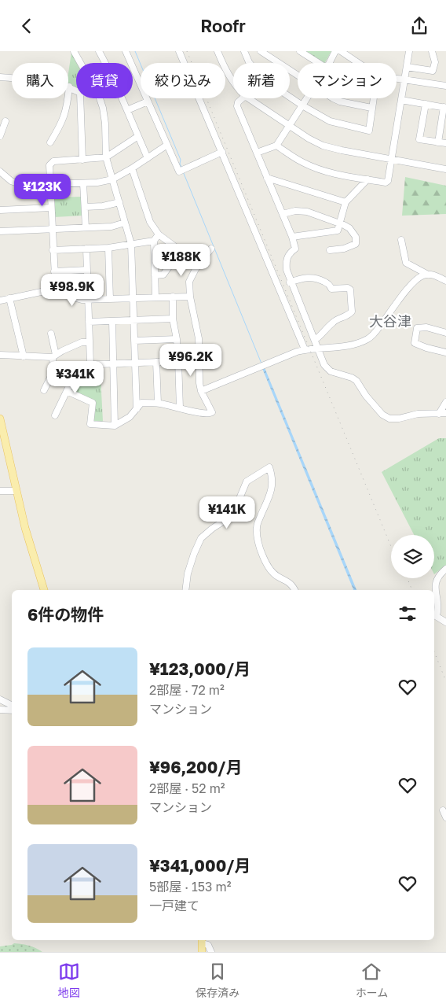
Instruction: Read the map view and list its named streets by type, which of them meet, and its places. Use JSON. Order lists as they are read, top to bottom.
{
  "districts": ["大谷津"],
  "page": {
    "header": "Roofr",
    "chip": [
      "購入",
      "賃貸",
      "絞り込み",
      "新着",
      "マンション"
    ],
    "price": [
      "¥123K",
      "¥188K",
      "¥98.9K",
      "¥96.2K",
      "¥341K",
      "¥141K"
    ],
    "heading": "6件の物件",
    "list": [
      {
        "name": "¥123,000/月",
        "note": "2部屋 · 72 m² · マンション"
      },
      {
        "name": "¥96,200/月",
        "note": "2部屋 · 52 m² · マンション"
      },
      {
        "name": "¥341,000/月",
        "note": "5部屋 · 153 m² · 一戸建て"
      }
    ],
    "tabs": ["地図", "保存済み", "ホーム"]
  }
}
